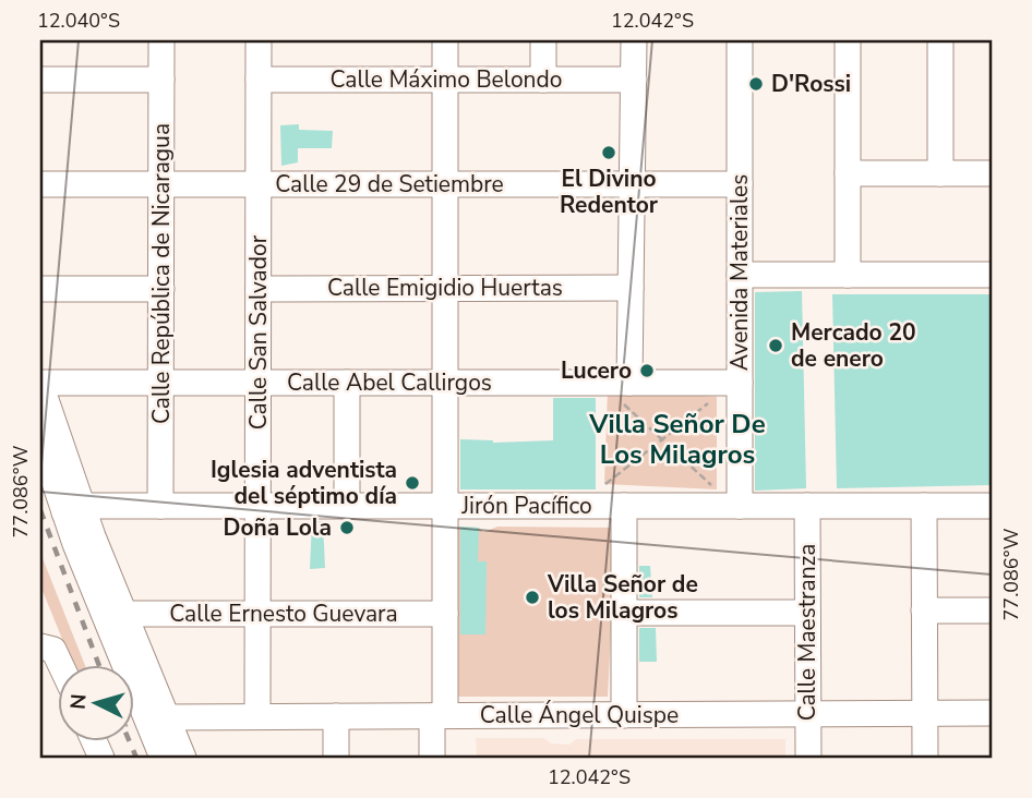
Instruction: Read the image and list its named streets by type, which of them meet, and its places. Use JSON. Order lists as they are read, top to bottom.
{
  "streets": {
    "street": [
      "Calle Máximo Belondo",
      "Calle 29 de Setiembre",
      "Avenida Materiales",
      "Calle República de Nicaragua",
      "Calle Emigidio Huertas",
      "Calle San Salvador",
      "Calle Abel Callirgos",
      "Jirón Pacífico",
      "Calle Ernesto Guevara",
      "Calle Maestranza",
      "Calle Ángel Quispe"
    ]
  },
  "crossings": [
    ["Calle Máximo Belondo", "Calle San Salvador"],
    ["Calle 29 de Setiembre", "Avenida Materiales"],
    ["Calle 29 de Setiembre", "Calle República de Nicaragua"],
    ["Calle 29 de Setiembre", "Calle San Salvador"],
    ["Avenida Materiales", "Calle Abel Callirgos"],
    ["Avenida Materiales", "Jirón Pacífico"],
    ["Calle República de Nicaragua", "Calle Abel Callirgos"],
    ["Calle República de Nicaragua", "Jirón Pacífico"],
    ["Calle Emigidio Huertas", "Calle San Salvador"],
    ["Calle San Salvador", "Calle Abel Callirgos"],
    ["Calle San Salvador", "Jirón Pacífico"],
    ["Calle San Salvador", "Calle Ernesto Guevara"],
    ["Calle San Salvador", "Calle Ángel Quispe"],
    ["Jirón Pacífico", "Calle Maestranza"],
    ["Calle Maestranza", "Calle Ángel Quispe"]
  ],
  "districts": ["Villa Señor De Los Milagros"],
  "places": [
    "D'Rossi",
    "El Divino Redentor",
    "Mercado 20 de enero",
    "Lucero",
    "Iglesia adventista del séptimo día",
    "Doña Lola",
    "Villa Señor de los Milagros"
  ],
  "north": "left",
  "coordinates": ["12.040°S", "12.042°S", "77.086°W"]
}
